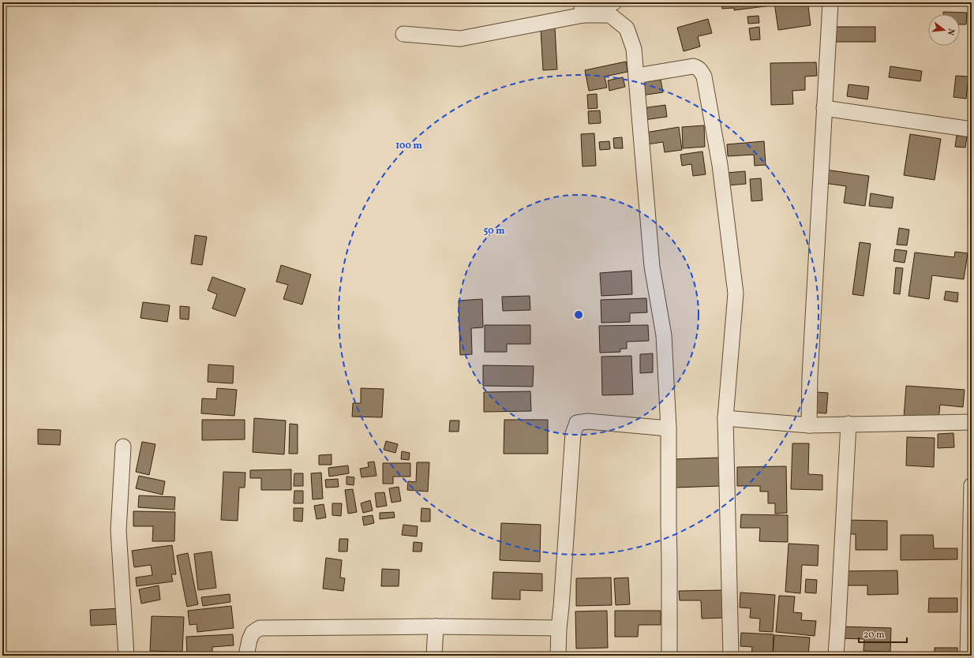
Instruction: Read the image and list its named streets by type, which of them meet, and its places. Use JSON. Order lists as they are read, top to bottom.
{
  "scale_bar": "20 m",
  "north": "right",
  "rings": ["100 m", "50 m"]
}
